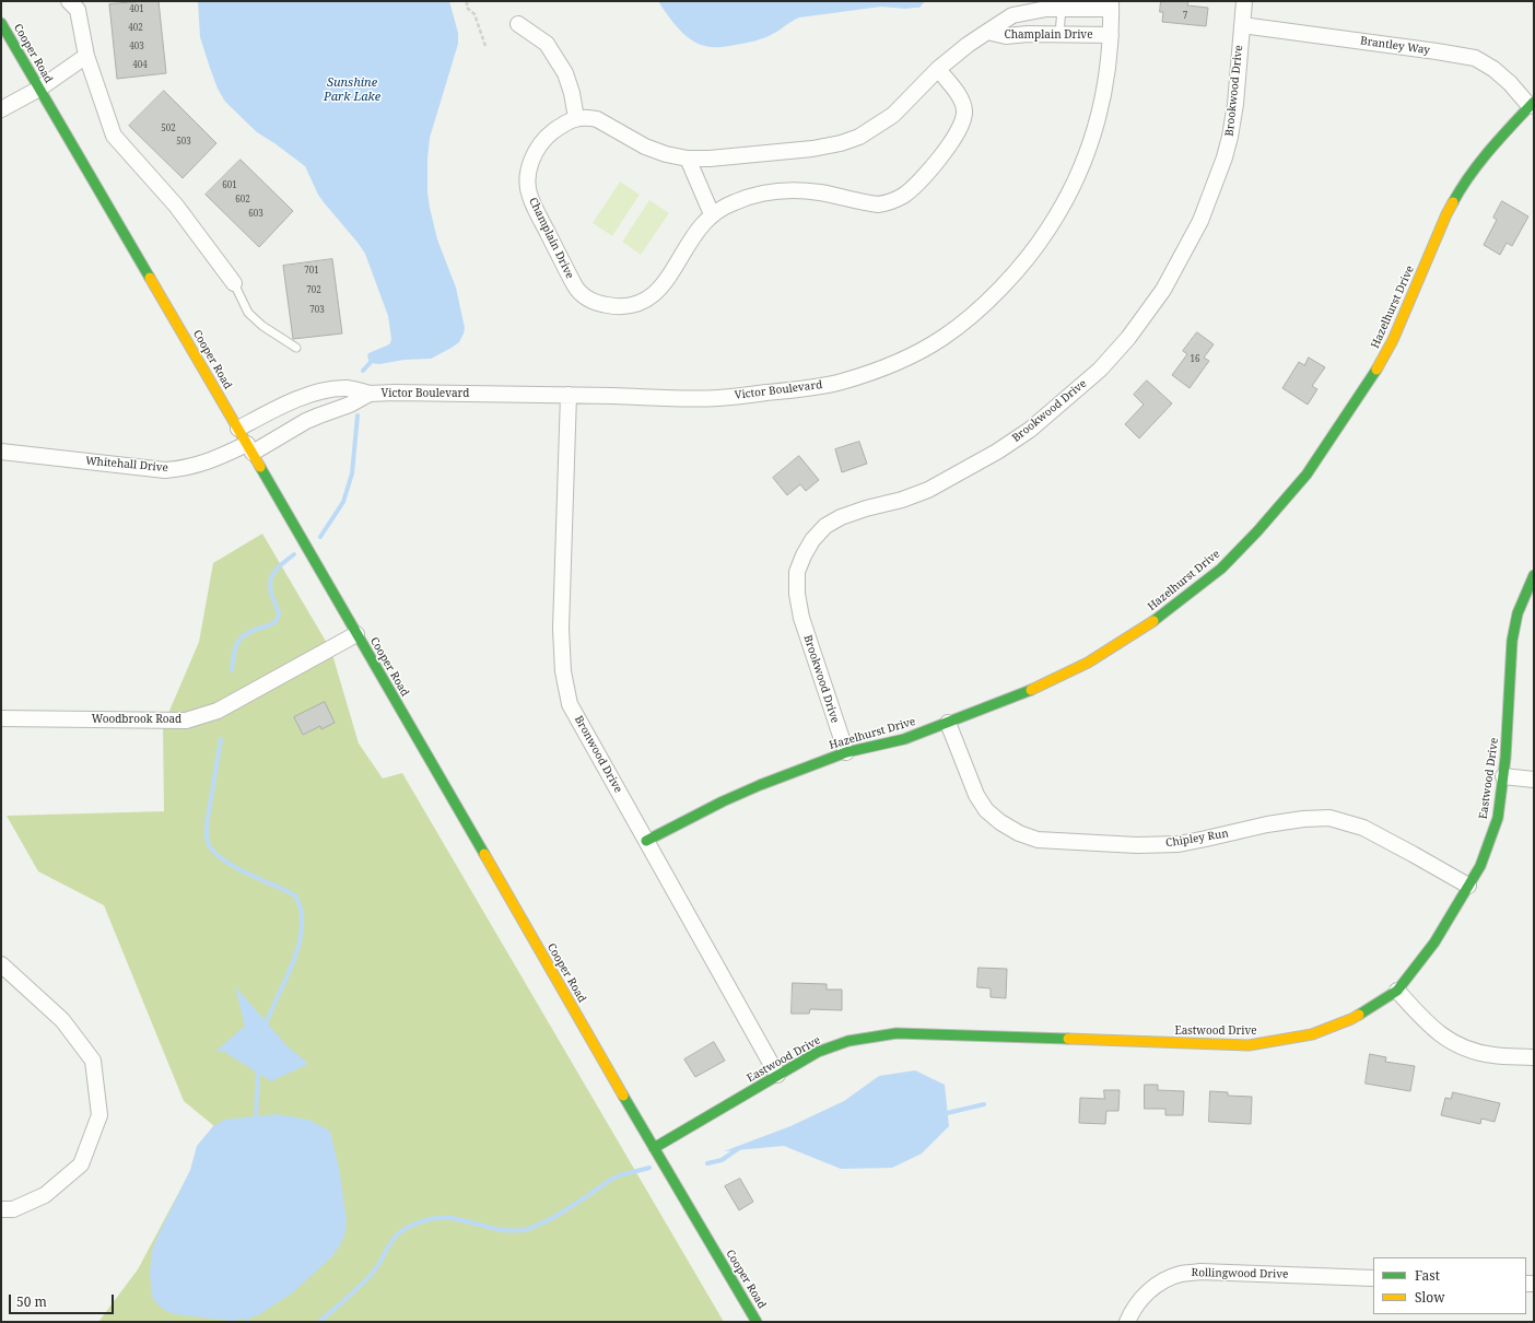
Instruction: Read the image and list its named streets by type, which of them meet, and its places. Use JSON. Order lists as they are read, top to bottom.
{
  "streets": {
    "street": [
      "Champlain Drive",
      "Brantley Way",
      "Cooper Road",
      "Brookwood Drive",
      "Hazelhurst Drive",
      "Victor Boulevard",
      "Whitehall Drive",
      "Woodbrook Road",
      "Bronwood Drive",
      "Eastwood Drive",
      "Chipley Run",
      "Rollingwood Drive"
    ]
  },
  "crossings": [
    ["Champlain Drive", "Victor Boulevard"],
    ["Brantley Way", "Brookwood Drive"],
    ["Brantley Way", "Hazelhurst Drive"],
    ["Cooper Road", "Victor Boulevard"],
    ["Cooper Road", "Whitehall Drive"],
    ["Cooper Road", "Woodbrook Road"],
    ["Cooper Road", "Eastwood Drive"],
    ["Brookwood Drive", "Hazelhurst Drive"],
    ["Hazelhurst Drive", "Bronwood Drive"],
    ["Hazelhurst Drive", "Chipley Run"],
    ["Victor Boulevard", "Whitehall Drive"],
    ["Victor Boulevard", "Bronwood Drive"],
    ["Bronwood Drive", "Eastwood Drive"],
    ["Eastwood Drive", "Chipley Run"]
  ],
  "water": ["Sunshine Park Lake"],
  "house_numbers": [
    "401",
    "7",
    "402",
    "403",
    "404",
    "502",
    "503",
    "601",
    "602",
    "603",
    "701",
    "702",
    "703",
    "16"
  ],
  "legend": ["Fast", "Slow"],
  "scale_bar": "50 m"
}
